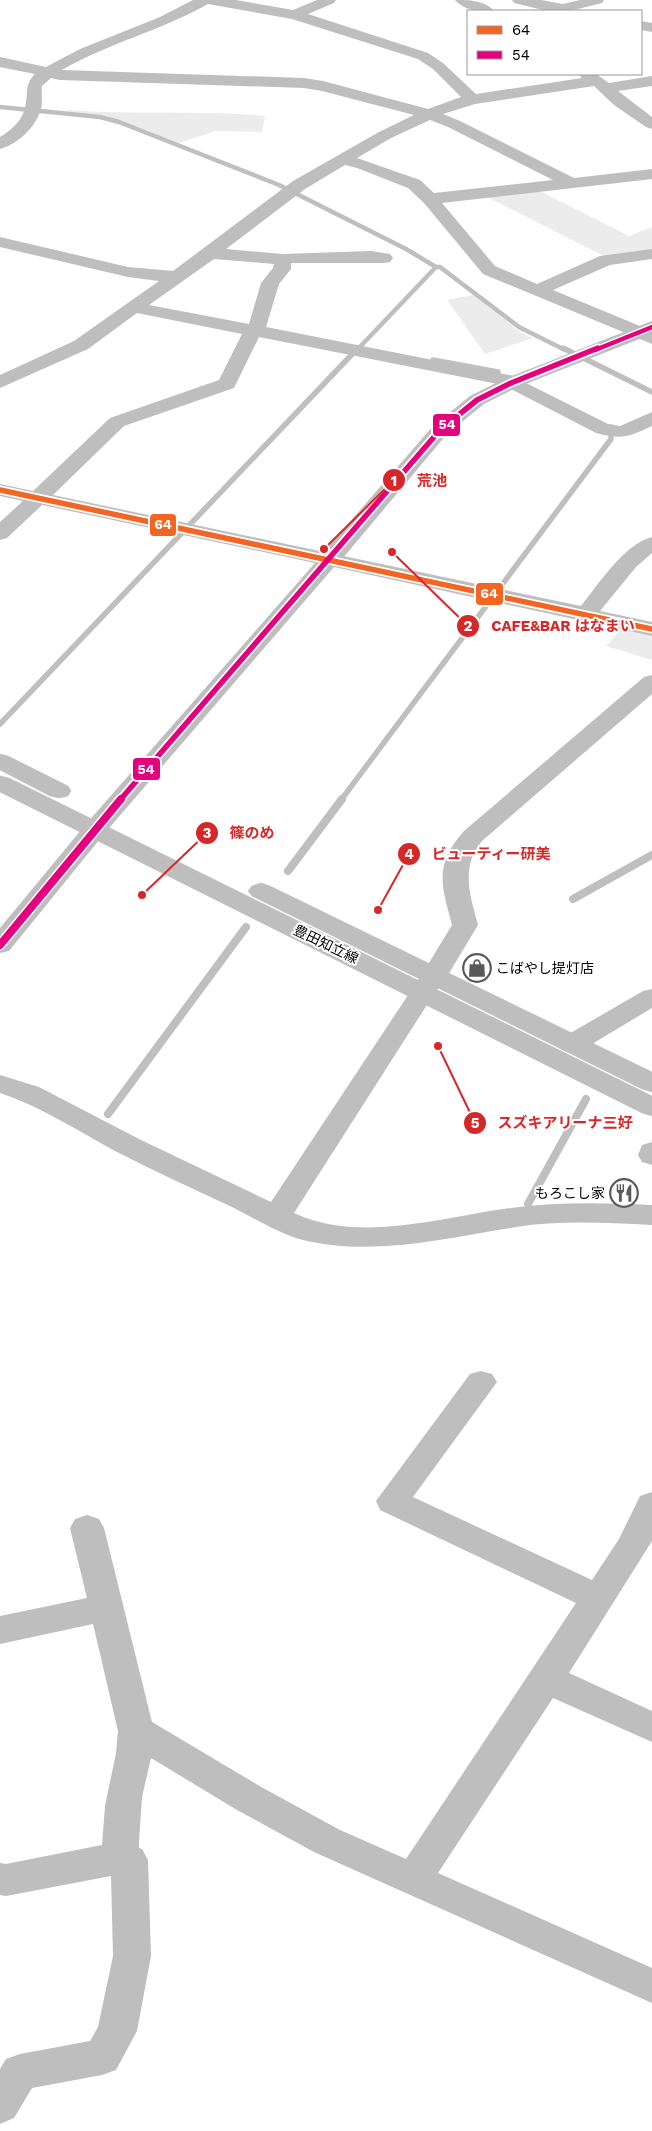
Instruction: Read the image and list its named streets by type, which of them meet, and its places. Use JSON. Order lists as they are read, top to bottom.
{
  "streets": {
    "street": ["豊田知立線"]
  },
  "places": {
    "other": [
      "荒池",
      "CAFE&BAR はなまい",
      "篠のめ",
      "ビューティー研美",
      "スズキアリーナ三好"
    ],
    "shop": ["こばやし提灯店"],
    "restaurant": ["もろこし家"]
  },
  "lines": ["transit line 54", "transit line 64"],
  "legend": ["64", "54"]
}
